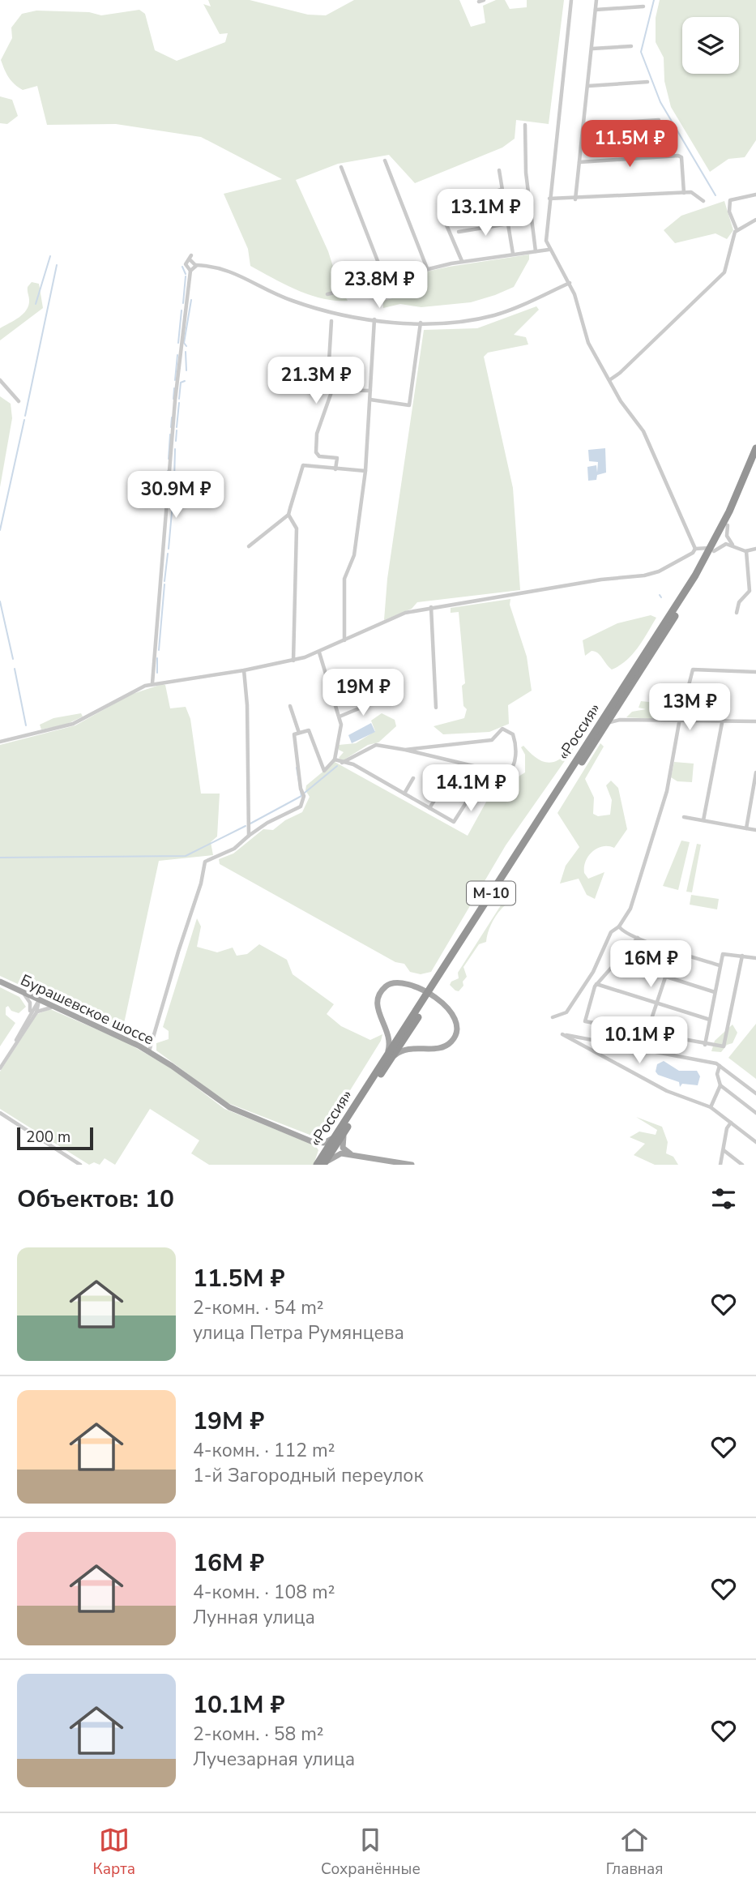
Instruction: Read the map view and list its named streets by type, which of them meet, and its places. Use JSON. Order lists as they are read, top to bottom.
{
  "streets": {
    "highway": ["«Россия»", "М-10"],
    "main road": ["Бурашевское шоссе"]
  },
  "scale_bar": "200 m",
  "page": {
    "price": [
      "11.5M ₽",
      "13.1M ₽",
      "23.8M ₽",
      "21.3M ₽",
      "30.9M ₽",
      "19M ₽",
      "13M ₽",
      "14.1M ₽",
      "16M ₽",
      "10.1M ₽"
    ],
    "scale": "200 m",
    "heading": "Объектов: 10",
    "list": [
      {
        "name": "11.5M ₽",
        "note": "2-комн. · 54 m² · улица Петра Румянцева"
      },
      {
        "name": "19M ₽",
        "note": "4-комн. · 112 m² · 1-й Загородный переулок"
      },
      {
        "name": "16M ₽",
        "note": "4-комн. · 108 m² · Лунная улица"
      },
      {
        "name": "10.1M ₽",
        "note": "2-комн. · 58 m² · Лучезарная улица"
      }
    ],
    "tabs": ["Карта", "Сохранённые", "Главная"]
  }
}
